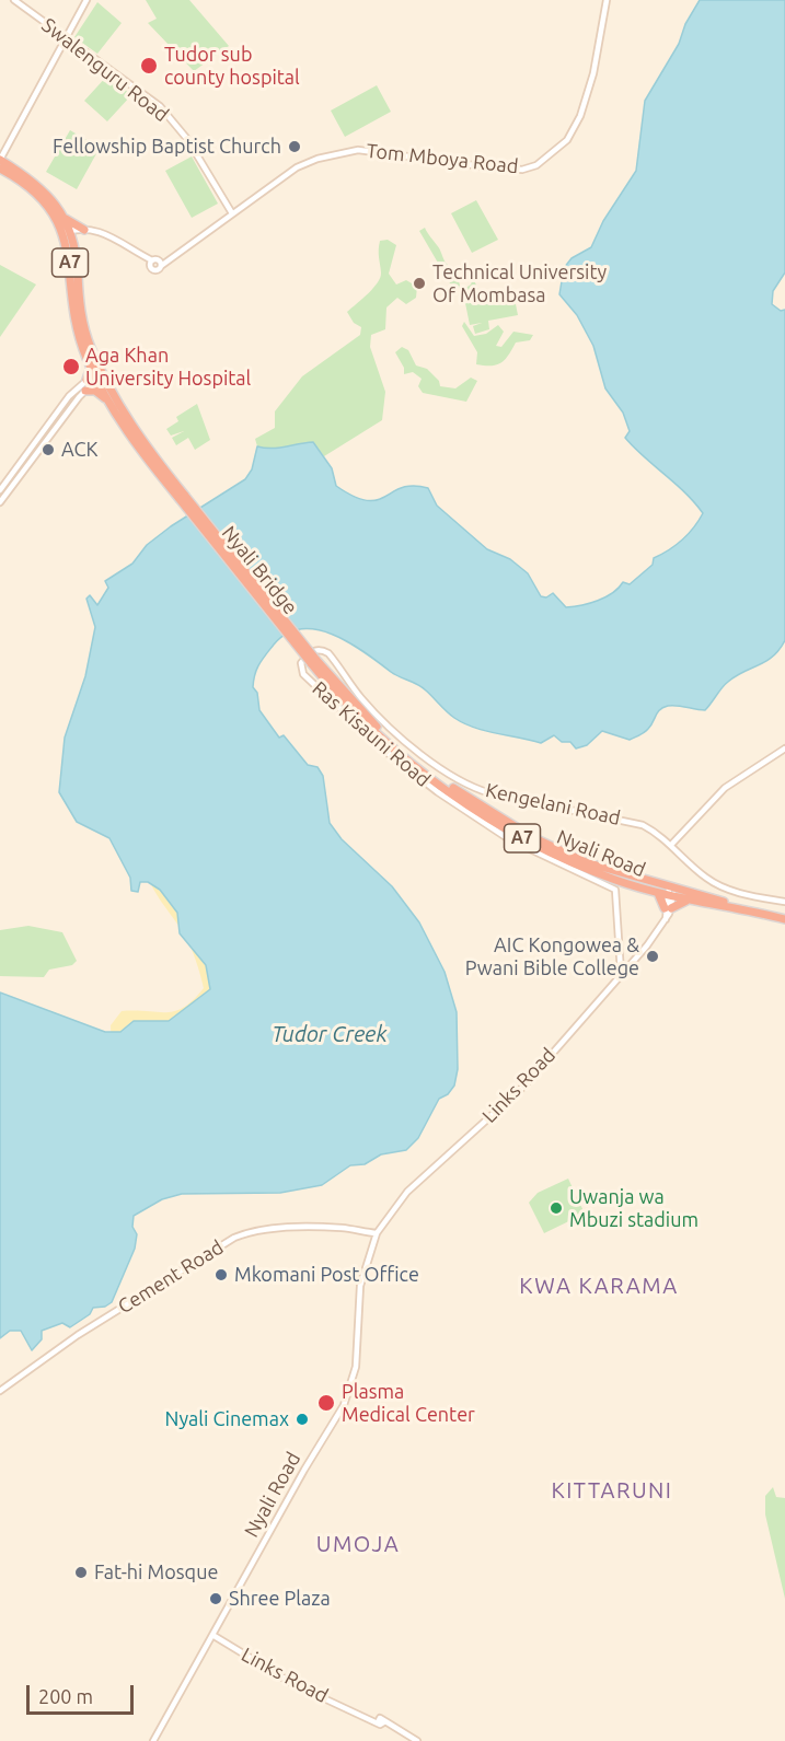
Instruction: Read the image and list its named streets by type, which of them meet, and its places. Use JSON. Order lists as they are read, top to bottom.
{
  "streets": {
    "highway": ["A7", "Nyali Bridge", "Nyali Road"],
    "main road": [
      "Swalenguru Road",
      "Tom Mboya Road",
      "Ras Kisauni Road",
      "Kengelani Road",
      "Links Road",
      "Cement Road"
    ]
  },
  "crossings": [
    ["Swalenguru Road", "Tom Mboya Road"],
    ["A7", "Nyali Bridge"],
    ["Nyali Bridge", "Nyali Road"],
    ["Ras Kisauni Road", "Kengelani Road"],
    ["Ras Kisauni Road", "Nyali Road"],
    ["Ras Kisauni Road", "Links Road"],
    ["Nyali Road", "Links Road"],
    ["Links Road", "Cement Road"]
  ],
  "districts": ["KWA KARAMA", "KITTARUNI", "UMOJA"],
  "water": ["Tudor Creek"],
  "places": [
    "Tudor sub county hospital",
    "Fellowship Baptist Church",
    "Technical University Of Mombasa",
    "Aga Khan University Hospital",
    "ACK",
    "AIC Kongowea & Pwani Bible College",
    "Uwanja wa Mbuzi stadium",
    "Mkomani Post Office",
    "Plasma Medical Center",
    "Nyali Cinemax",
    "Fat-hi Mosque",
    "Shree Plaza"
  ],
  "scale_bar": "200 m"
}
